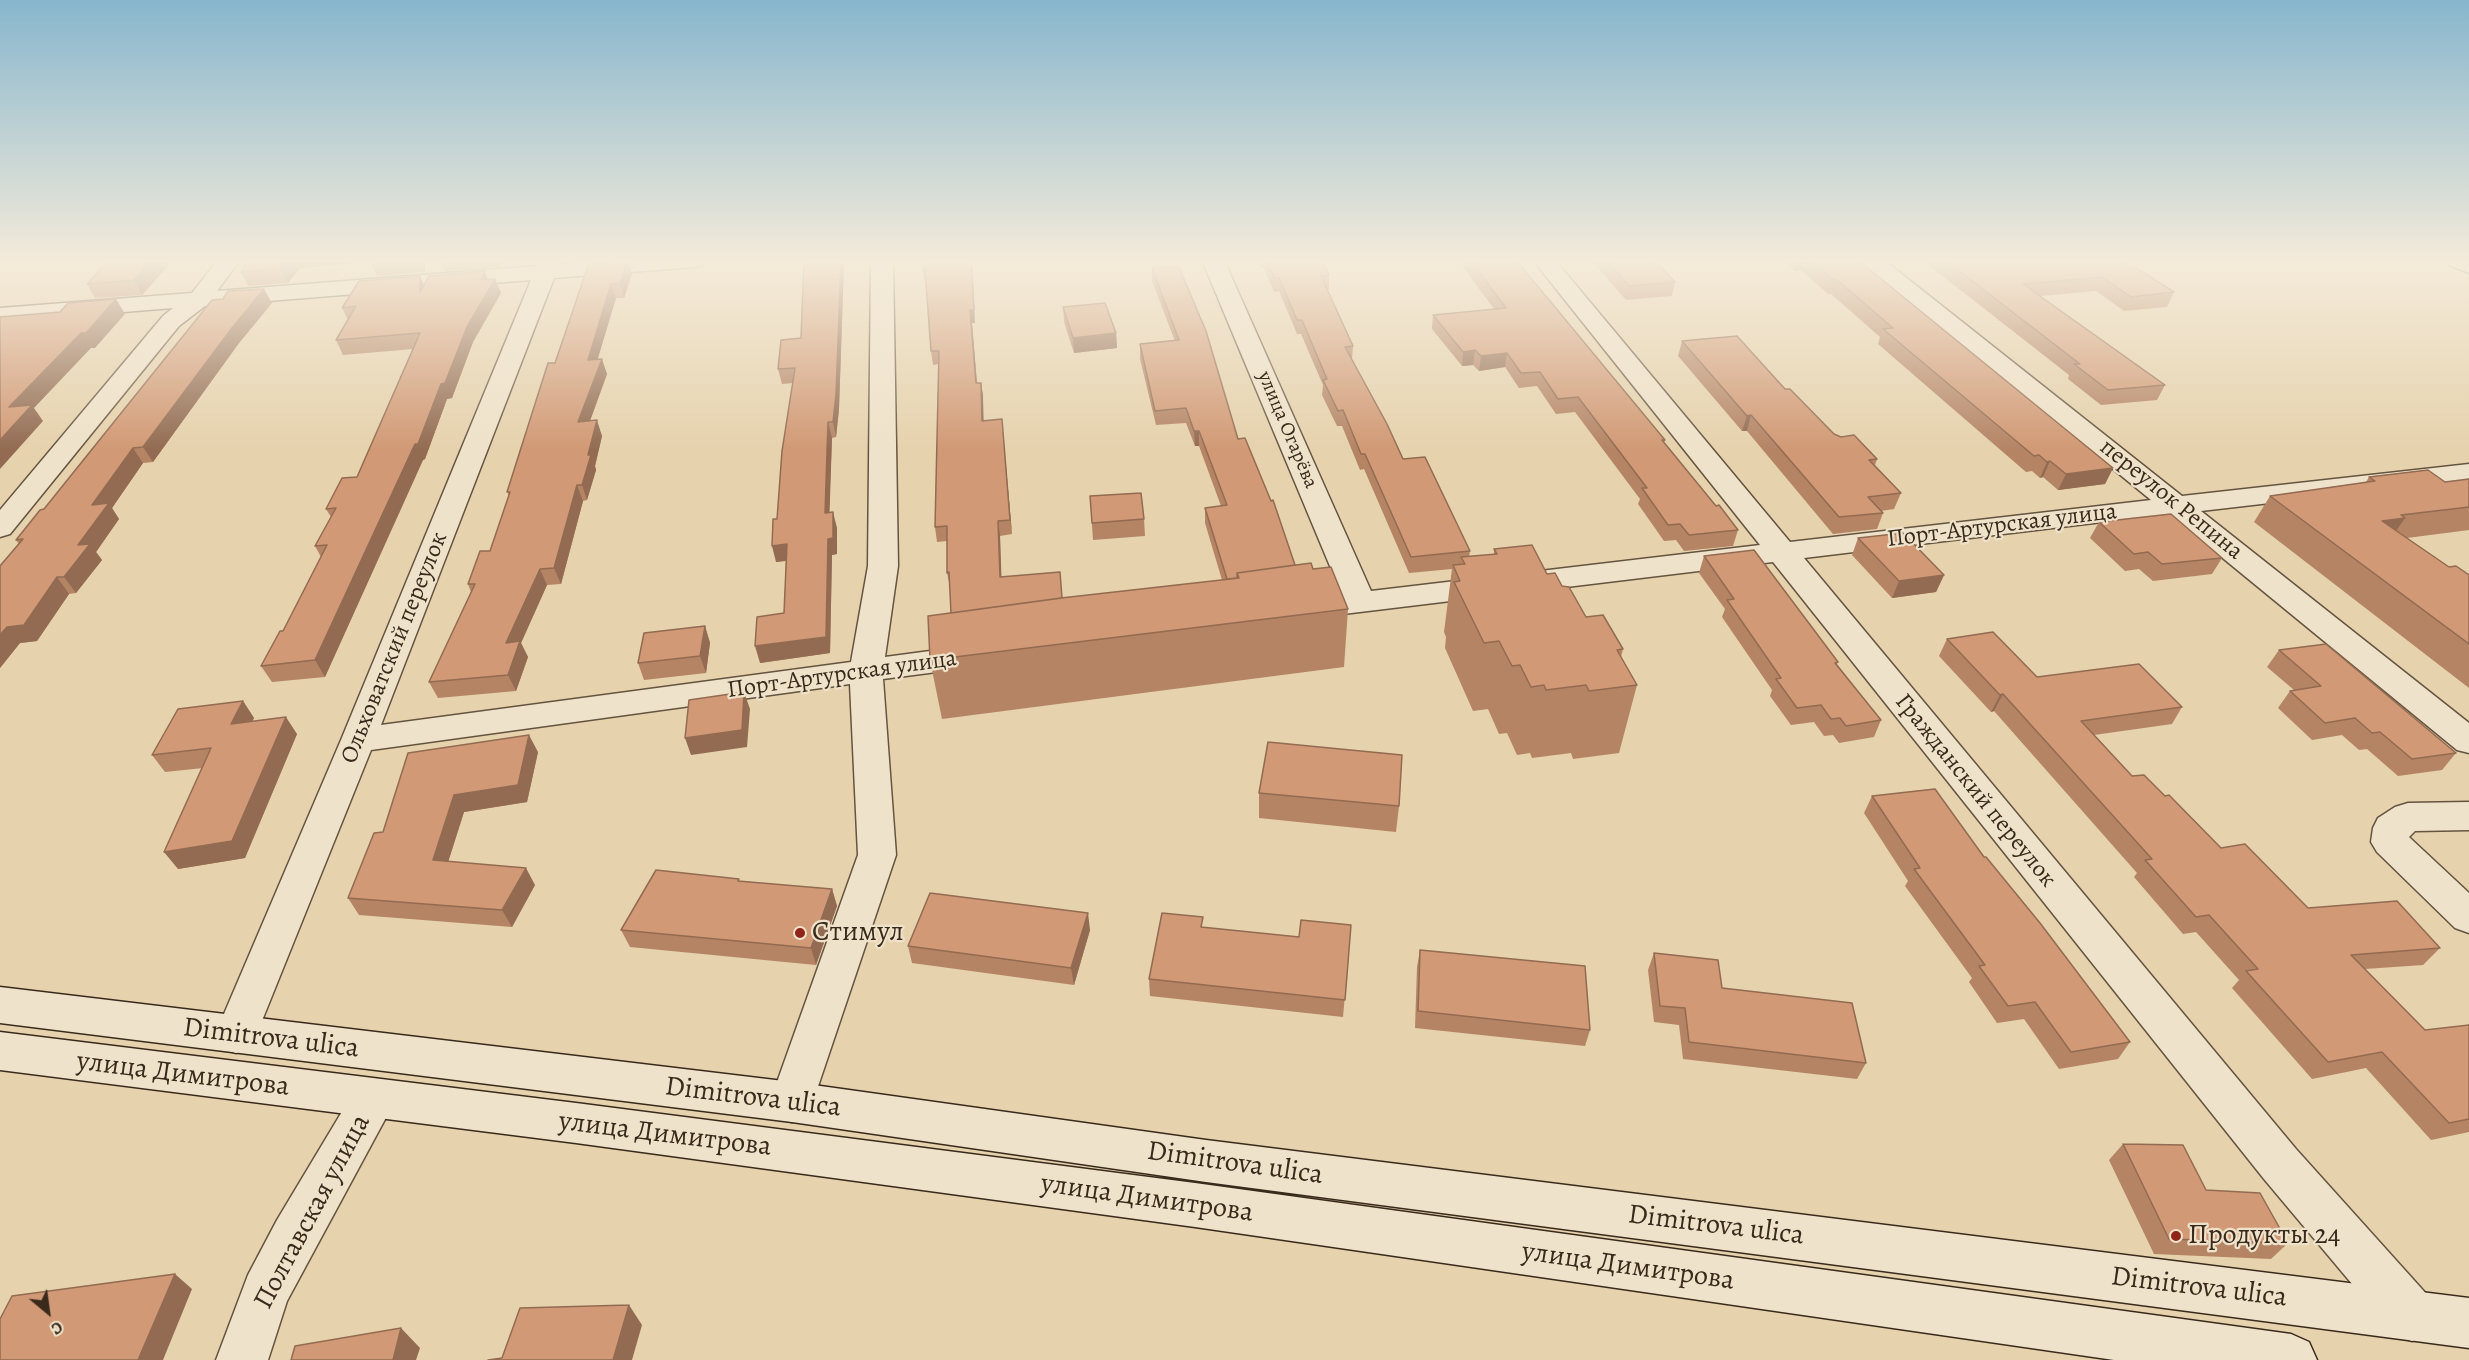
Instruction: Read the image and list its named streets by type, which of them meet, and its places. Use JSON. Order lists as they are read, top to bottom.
{
  "streets": {
    "street": [
      "улица Огарёва",
      "переулок Репина",
      "Порт-Артурская улица",
      "Ольховатский переулок",
      "Гражданский переулок",
      "Dimitrova ulica",
      "улица Димитрова",
      "Полтавская улица"
    ]
  },
  "crossings": [
    ["улица Огарёва", "Порт-Артурская улица"],
    ["переулок Репина", "Порт-Артурская улица"],
    ["Порт-Артурская улица", "Ольховатский переулок"],
    ["Порт-Артурская улица", "Гражданский переулок"],
    ["Ольховатский переулок", "Dimitrova ulica"],
    ["Гражданский переулок", "Dimitrova ulica"],
    ["улица Димитрова", "Полтавская улица"]
  ],
  "places": ["Стимул", "Продукты 24"],
  "north": "bottom right"
}
